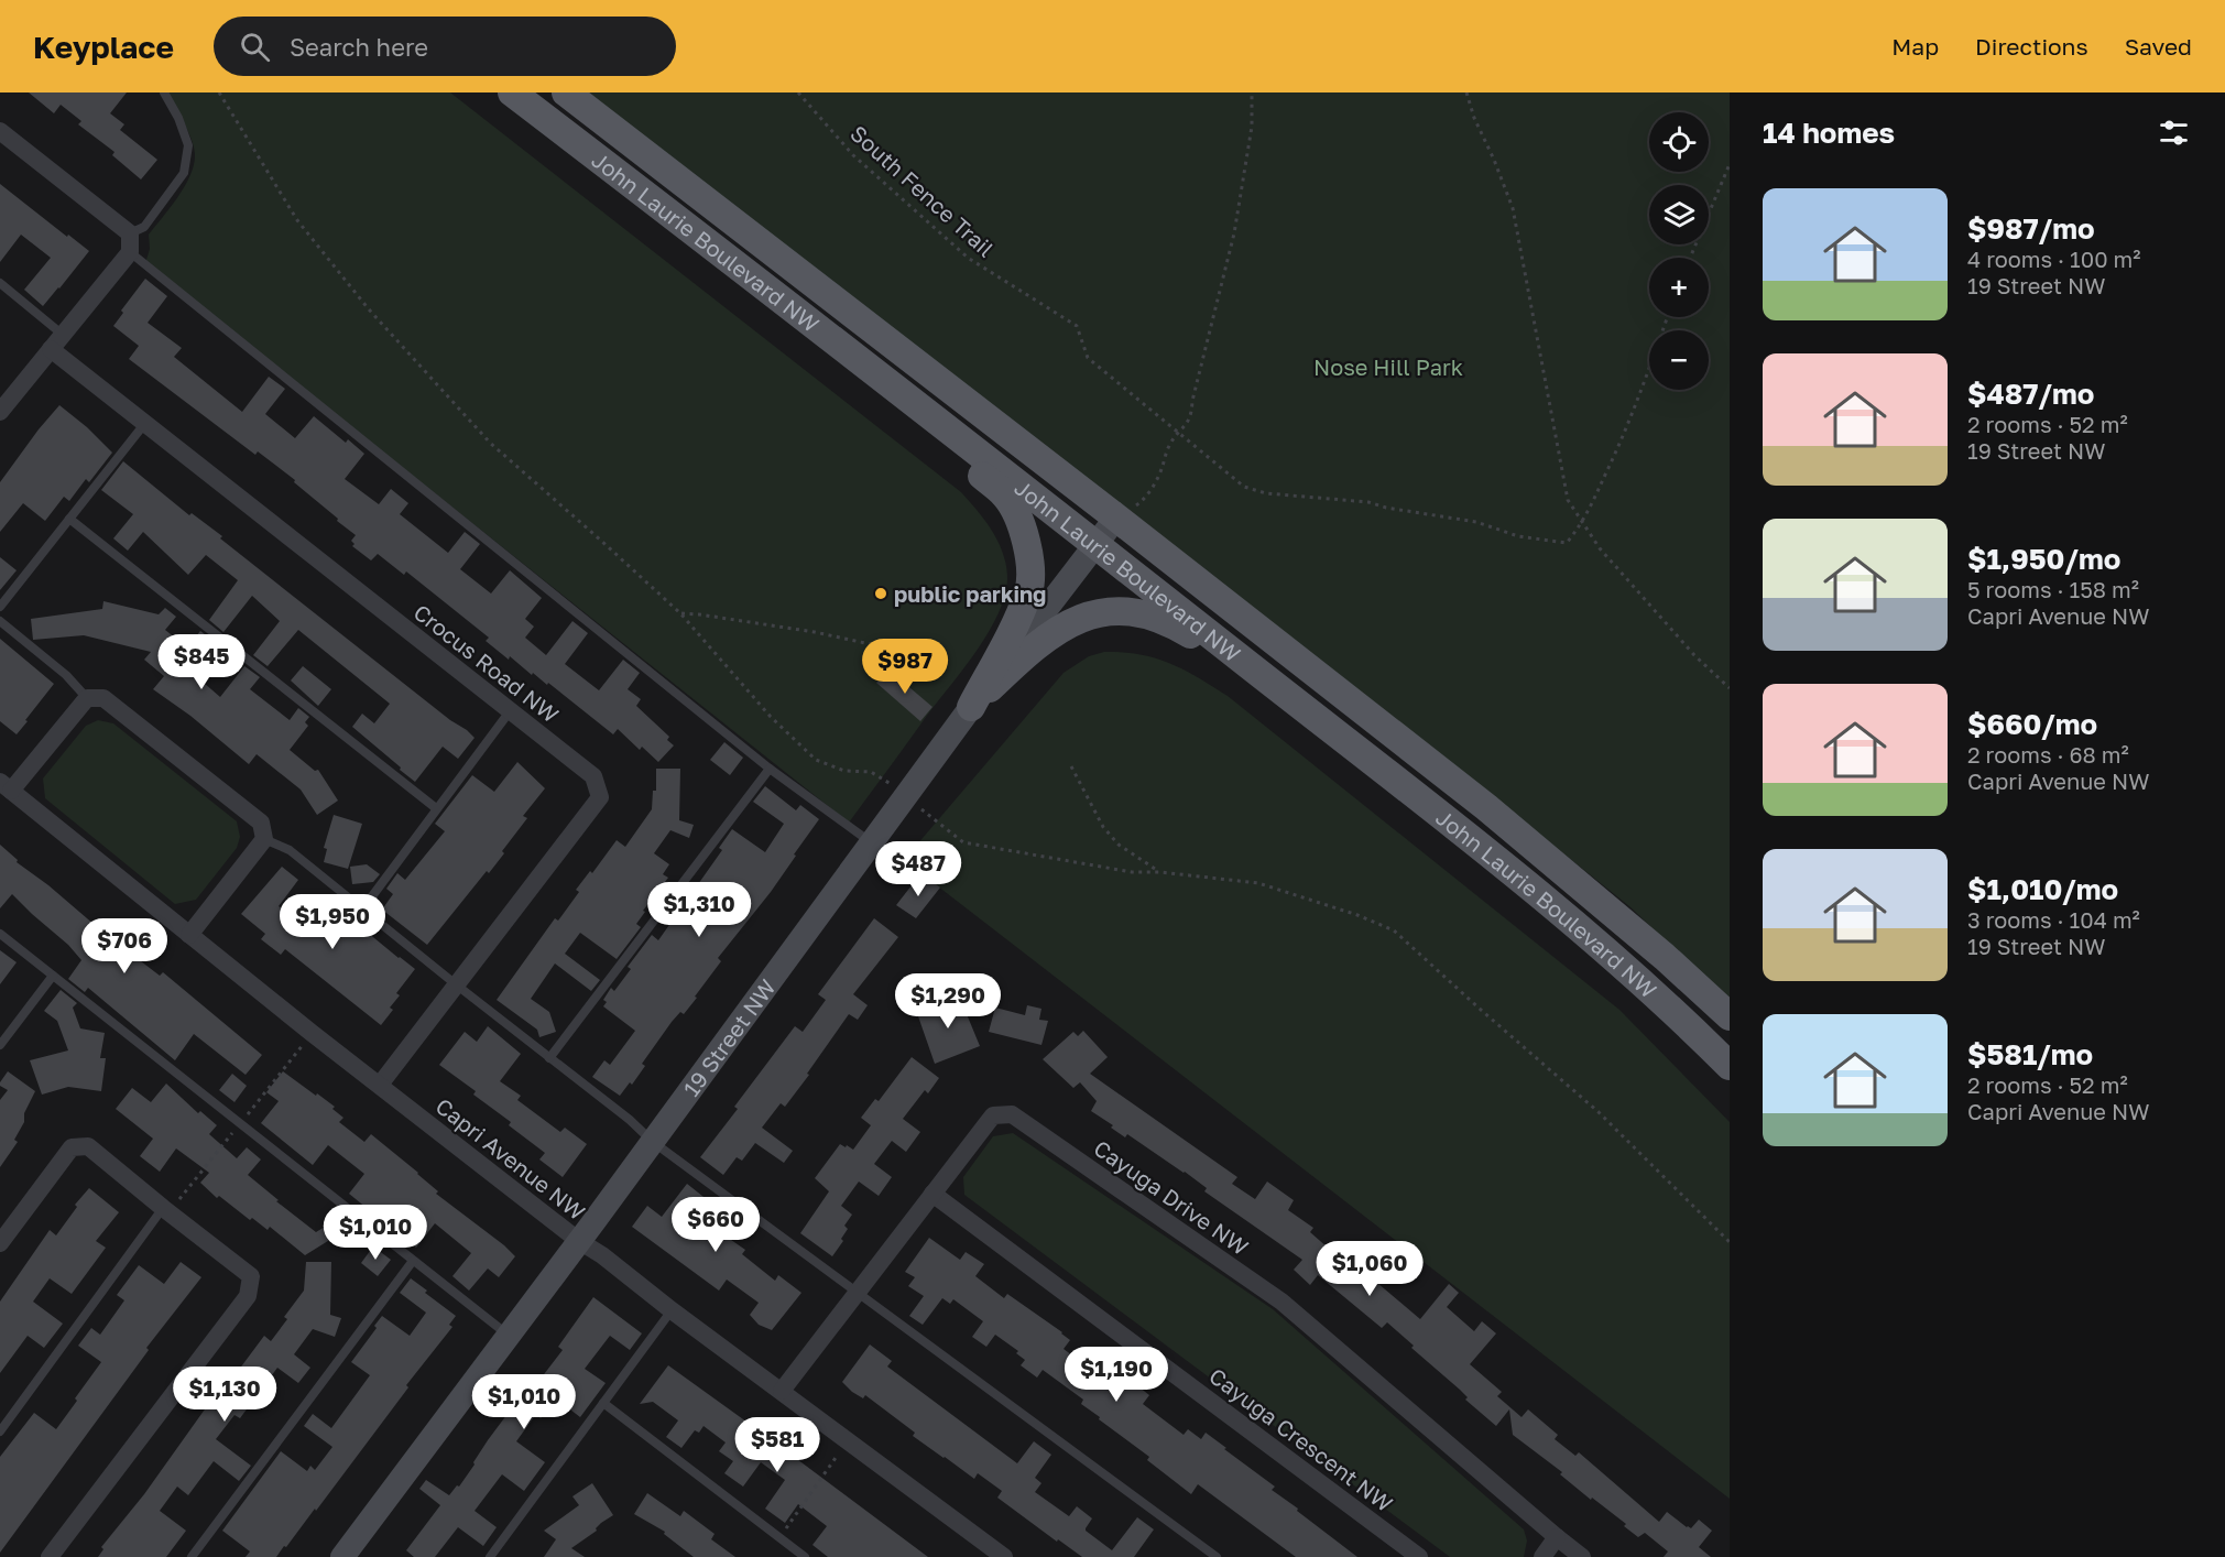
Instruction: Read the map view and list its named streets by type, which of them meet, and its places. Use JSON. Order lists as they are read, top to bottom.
{
  "streets": {
    "main road": ["John Laurie Boulevard NW"],
    "street": [
      "Crocus Road NW",
      "19 Street NW",
      "Capri Avenue NW",
      "Cayuga Drive NW",
      "Cayuga Crescent NW"
    ],
    "path": ["South Fence Trail"]
  },
  "crossings": [
    ["John Laurie Boulevard NW", "19 Street NW"],
    ["Crocus Road NW", "Capri Avenue NW"],
    ["19 Street NW", "Capri Avenue NW"],
    ["Capri Avenue NW", "Cayuga Drive NW"],
    ["Cayuga Drive NW", "Cayuga Crescent NW"]
  ],
  "parks": ["Nose Hill Park"],
  "places": ["public parking"],
  "page": {
    "header": "Keyplace",
    "search": "Search here",
    "nav": ["Map", "Directions", "Saved"],
    "heading": "14 homes",
    "map_buttons": ["+", "−"],
    "list": [
      {
        "name": "$987/mo",
        "note": "4 rooms · 100 m² · 19 Street NW"
      },
      {
        "name": "$487/mo",
        "note": "2 rooms · 52 m² · 19 Street NW"
      },
      {
        "name": "$1,950/mo",
        "note": "5 rooms · 158 m² · Capri Avenue NW"
      },
      {
        "name": "$660/mo",
        "note": "2 rooms · 68 m² · Capri Avenue NW"
      },
      {
        "name": "$1,010/mo",
        "note": "3 rooms · 104 m² · 19 Street NW"
      },
      {
        "name": "$581/mo",
        "note": "2 rooms · 52 m² · Capri Avenue NW"
      }
    ],
    "price": [
      "$845",
      "$987",
      "$487",
      "$1,310",
      "$1,950",
      "$706",
      "$1,290",
      "$660",
      "$1,010",
      "$1,060",
      "$1,190",
      "$1,130",
      "$1,010",
      "$581"
    ]
  }
}
